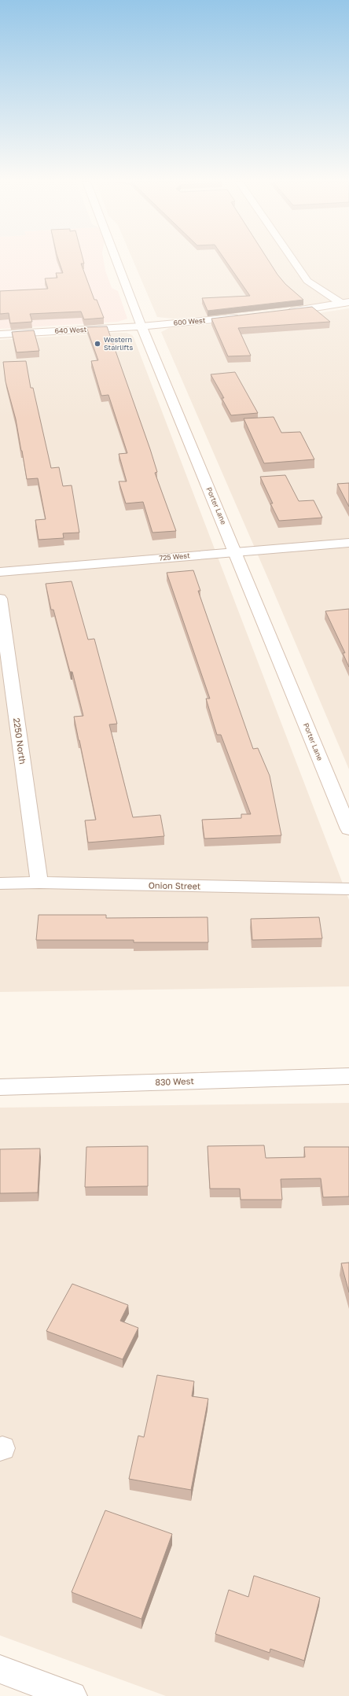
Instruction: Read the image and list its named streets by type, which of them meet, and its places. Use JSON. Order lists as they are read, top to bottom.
{
  "streets": {
    "street": [
      "600 West",
      "640 West",
      "Porter Lane",
      "725 West",
      "2250 North",
      "Onion Street",
      "830 West"
    ]
  },
  "crossings": [
    ["600 West", "640 West"],
    ["600 West", "Porter Lane"],
    ["640 West", "Porter Lane"],
    ["Porter Lane", "725 West"],
    ["2250 North", "Onion Street"]
  ],
  "places": ["Western Stairlifts"]
}
